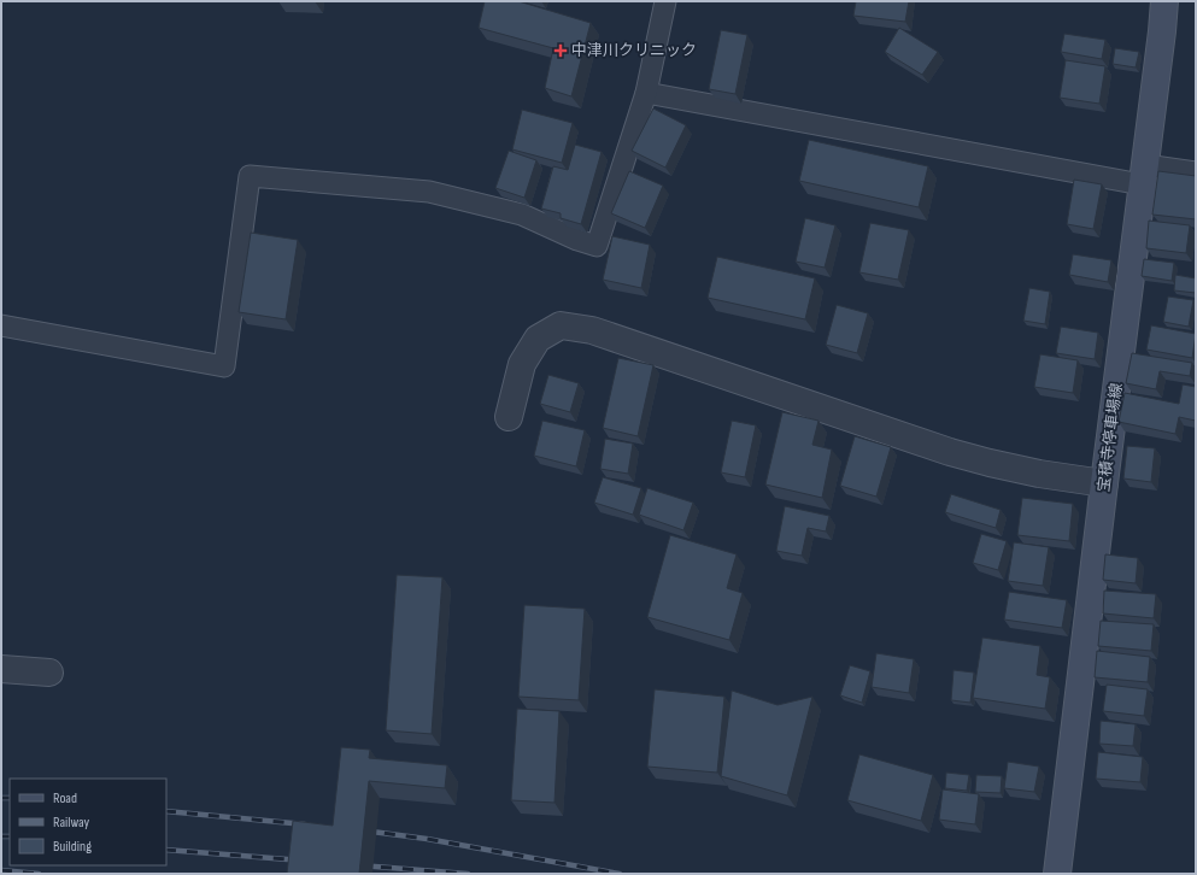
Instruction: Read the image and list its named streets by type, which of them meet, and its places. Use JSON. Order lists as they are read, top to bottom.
{
  "streets": {
    "main road": ["宝積寺停車場線"]
  },
  "places": {
    "health": ["中津川クリニック"]
  },
  "legend": ["Road", "Railway", "Building"]
}
